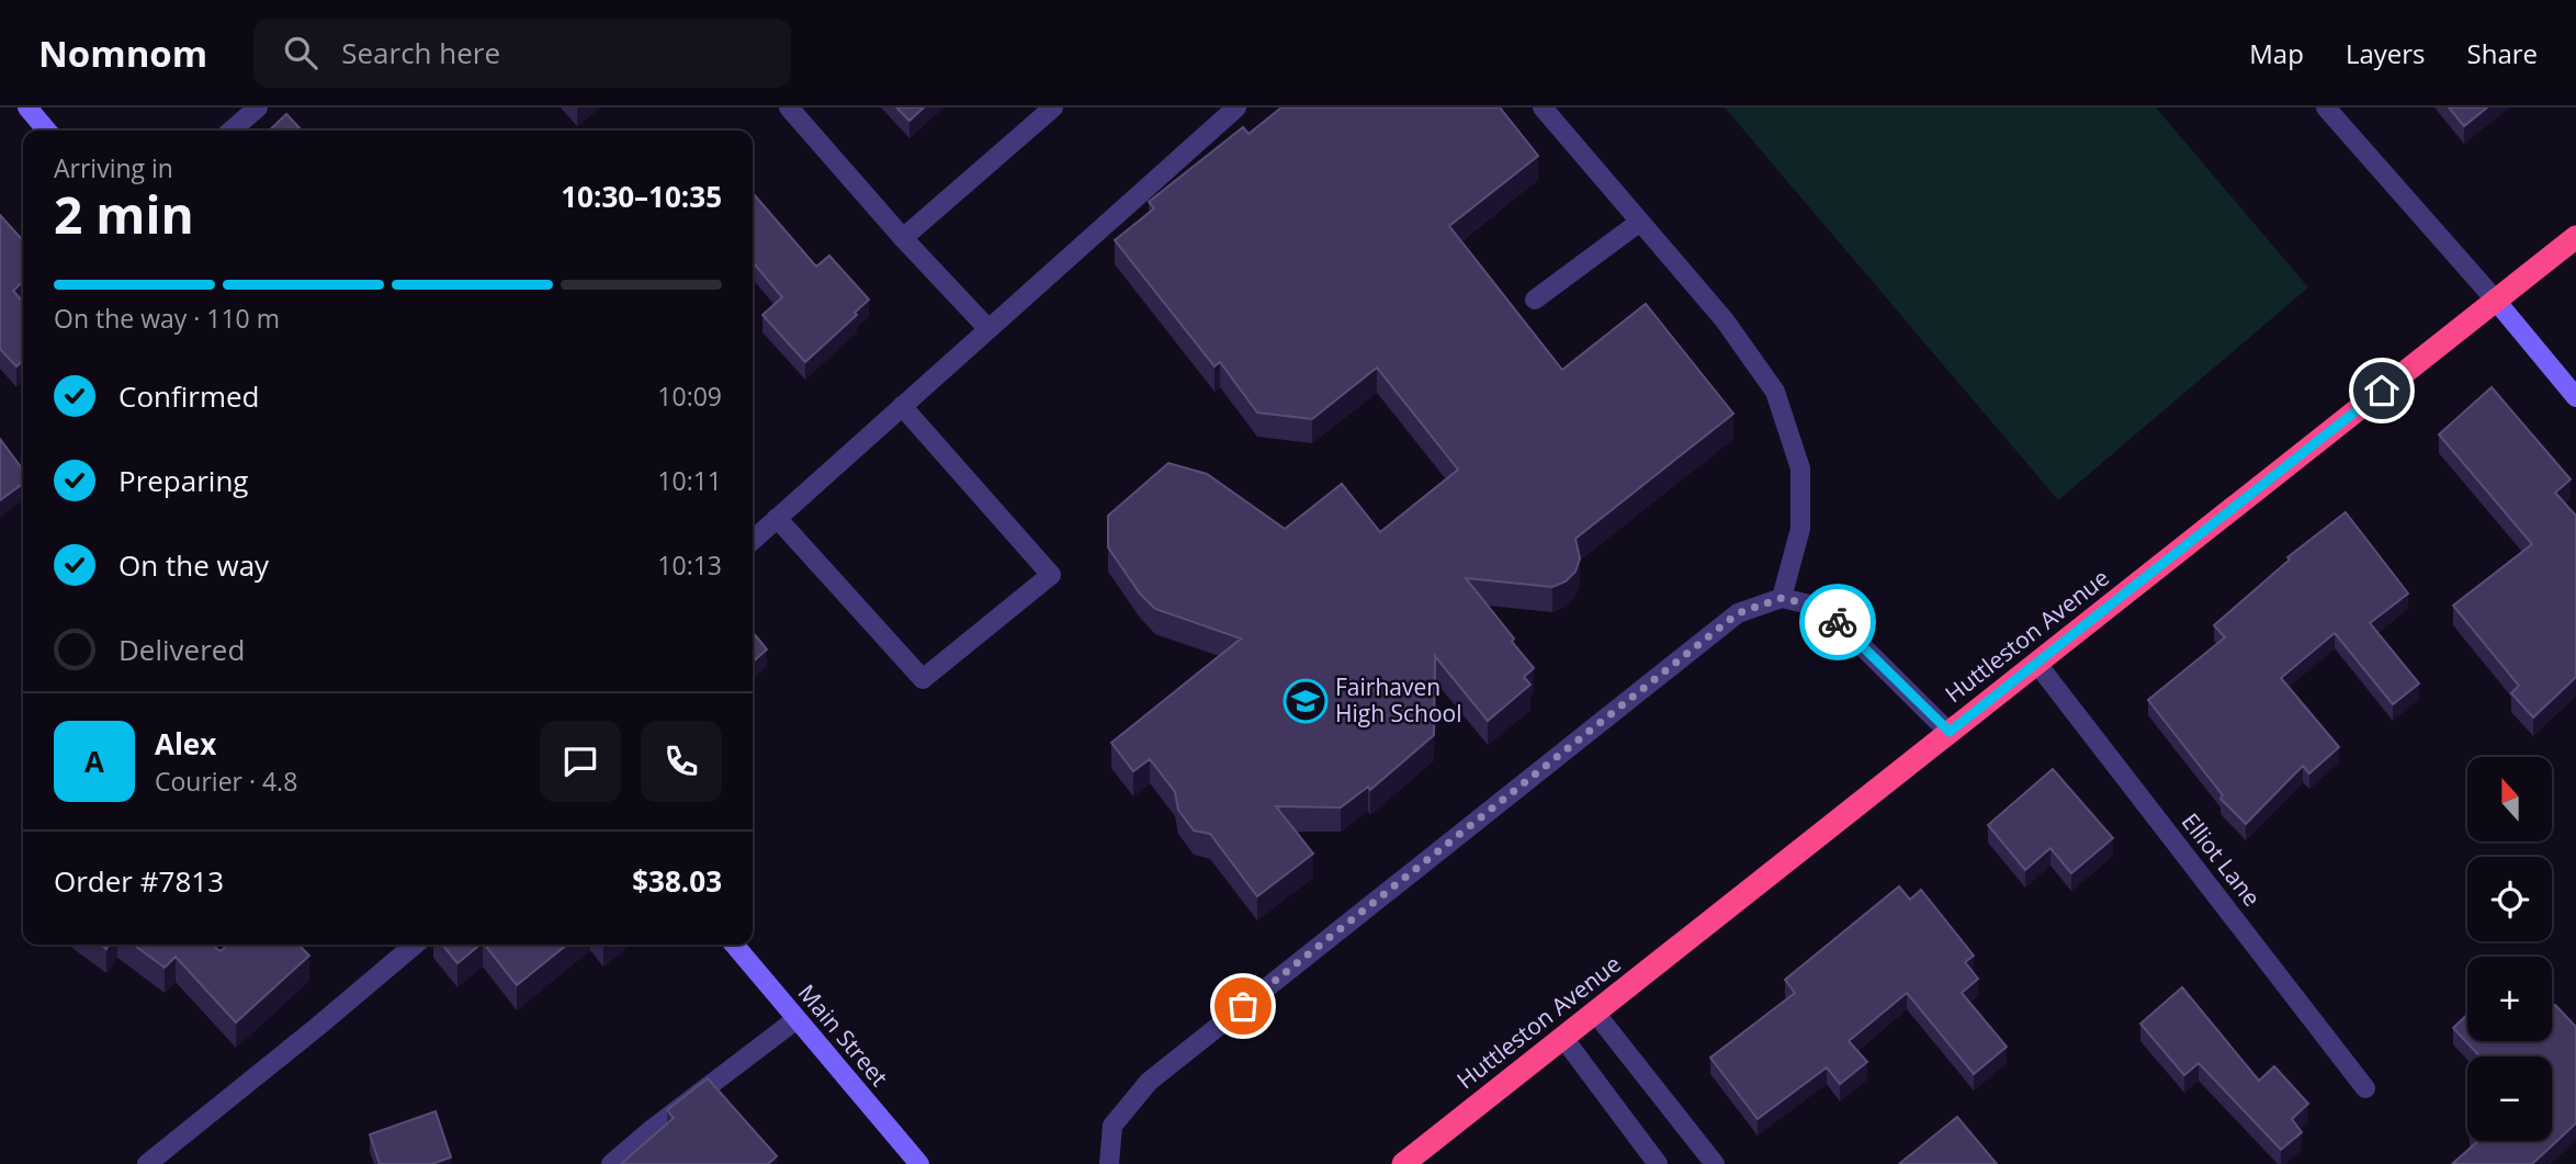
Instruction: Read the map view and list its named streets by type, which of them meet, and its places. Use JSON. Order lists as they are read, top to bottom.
{
  "streets": {
    "highway": ["Huttleston Avenue"],
    "main road": ["Main Street"],
    "street": ["Elliot Lane"]
  },
  "crossings": [
    ["Huttleston Avenue", "Elliot Lane"]
  ],
  "places": {
    "school or university": ["Fairhaven High School"]
  },
  "north": "top",
  "page": {
    "header": "Nomnom",
    "search": "Search here",
    "nav": ["Map", "Layers", "Share"],
    "heading": ["2 min", "Arriving in", "10:30–10:35"],
    "panel": [
      "Alex",
      "Courier · 4.8",
      "Order #7813",
      "$38.03"
    ],
    "bar": "On the way · 110 m",
    "list": [
      ["Confirmed", "10:09"],
      ["Preparing", "10:11"],
      ["On the way", "10:13"],
      "Delivered"
    ],
    "round": "A",
    "map_buttons": ["+", "−"]
  }
}
